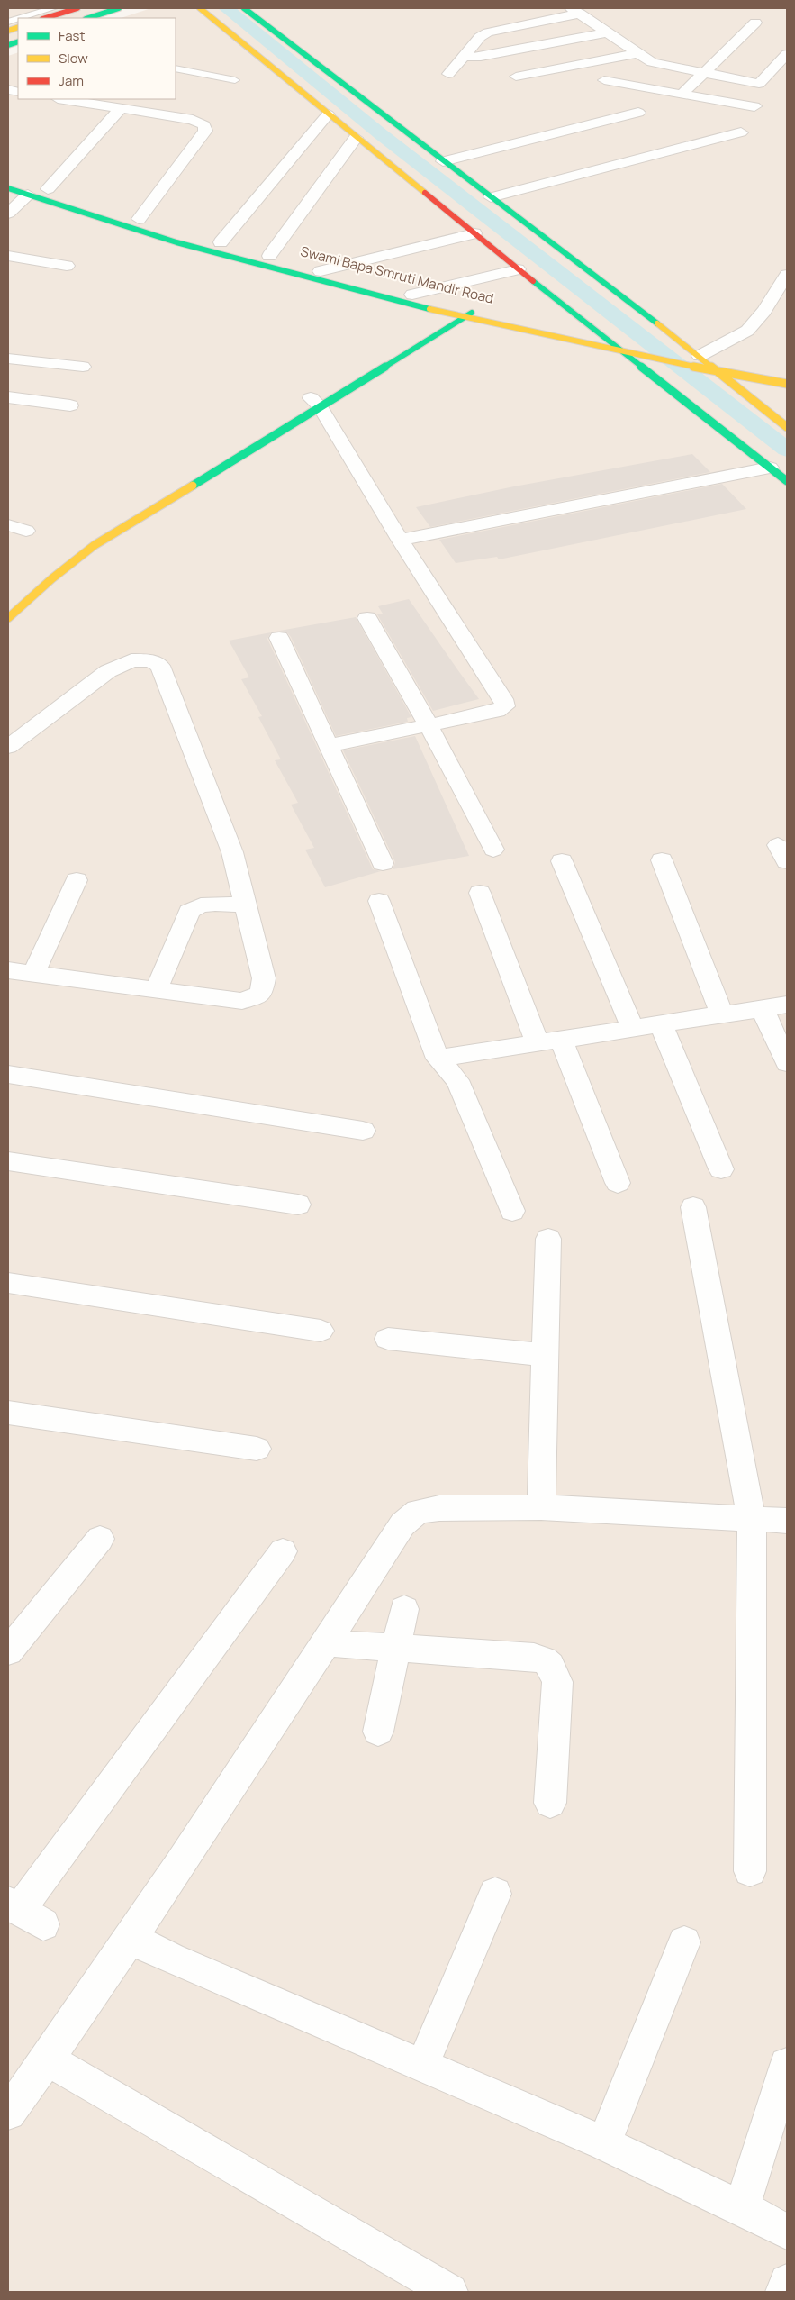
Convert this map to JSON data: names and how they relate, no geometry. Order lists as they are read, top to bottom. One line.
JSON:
{"streets":{"street":["Swami Bapa Smruti Mandir Road"]},"legend":["Fast","Slow","Jam"]}
